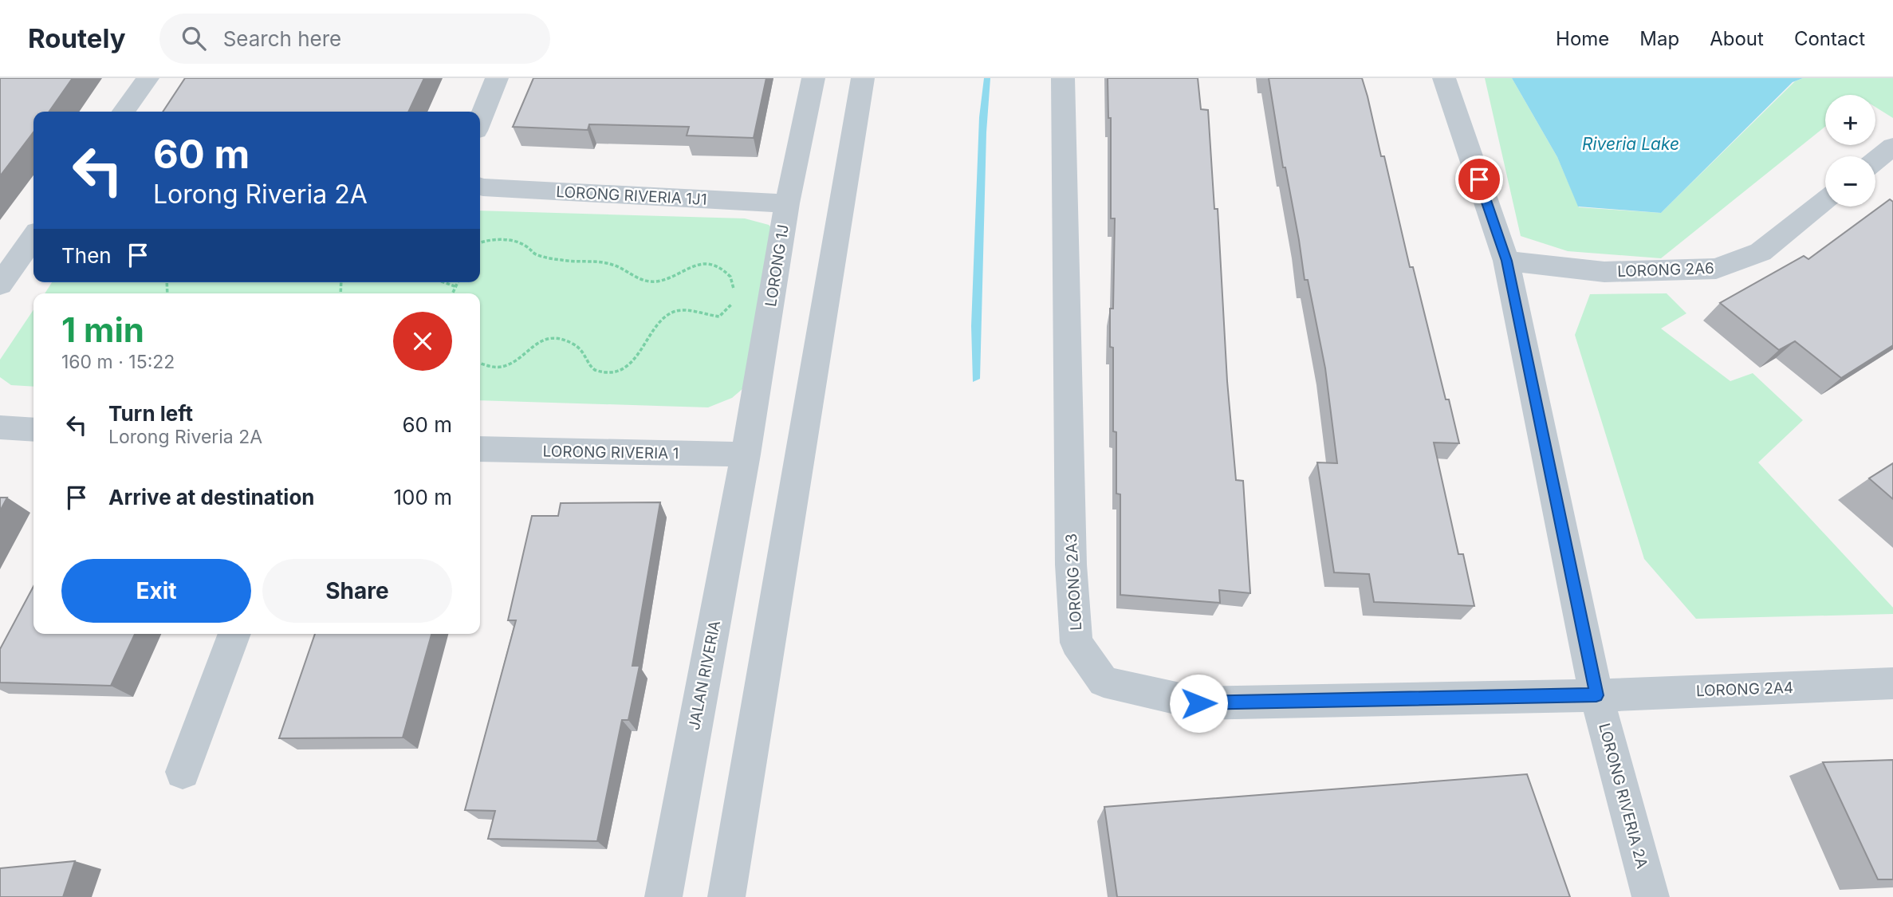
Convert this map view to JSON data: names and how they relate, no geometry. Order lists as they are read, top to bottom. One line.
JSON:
{"streets":{"street":["LORONG RIVERIA 1J1","LORONG 1J","LORONG 2A6","LORONG RIVERIA 1","LORONG 2A3","JALAN RIVERIA","LORONG 2A4","LORONG RIVERIA 2A"]},"crossings":[["LORONG RIVERIA 1J1","LORONG 1J"],["LORONG 1J","LORONG RIVERIA 1"],["LORONG 1J","JALAN RIVERIA"],["LORONG 2A6","LORONG RIVERIA 2A"],["LORONG RIVERIA 1","JALAN RIVERIA"],["LORONG 2A3","LORONG 2A4"],["LORONG 2A3","LORONG RIVERIA 2A"],["LORONG 2A4","LORONG RIVERIA 2A"]],"water":["Riveria Lake"],"page":{"header":"Routely","search":"Search here","nav":["Home","Map","About","Contact"],"map_buttons":["+","−"],"turn":["60 m","Lorong Riveria 2A"],"then":"Then","heading":["1 min","160 m · 15:22"],"list":[{"name":"Turn left","note":"Lorong Riveria 2A","value":"60 m"},{"name":"Arrive at destination","value":"100 m"}],"buttons":["Exit","Share"]}}
